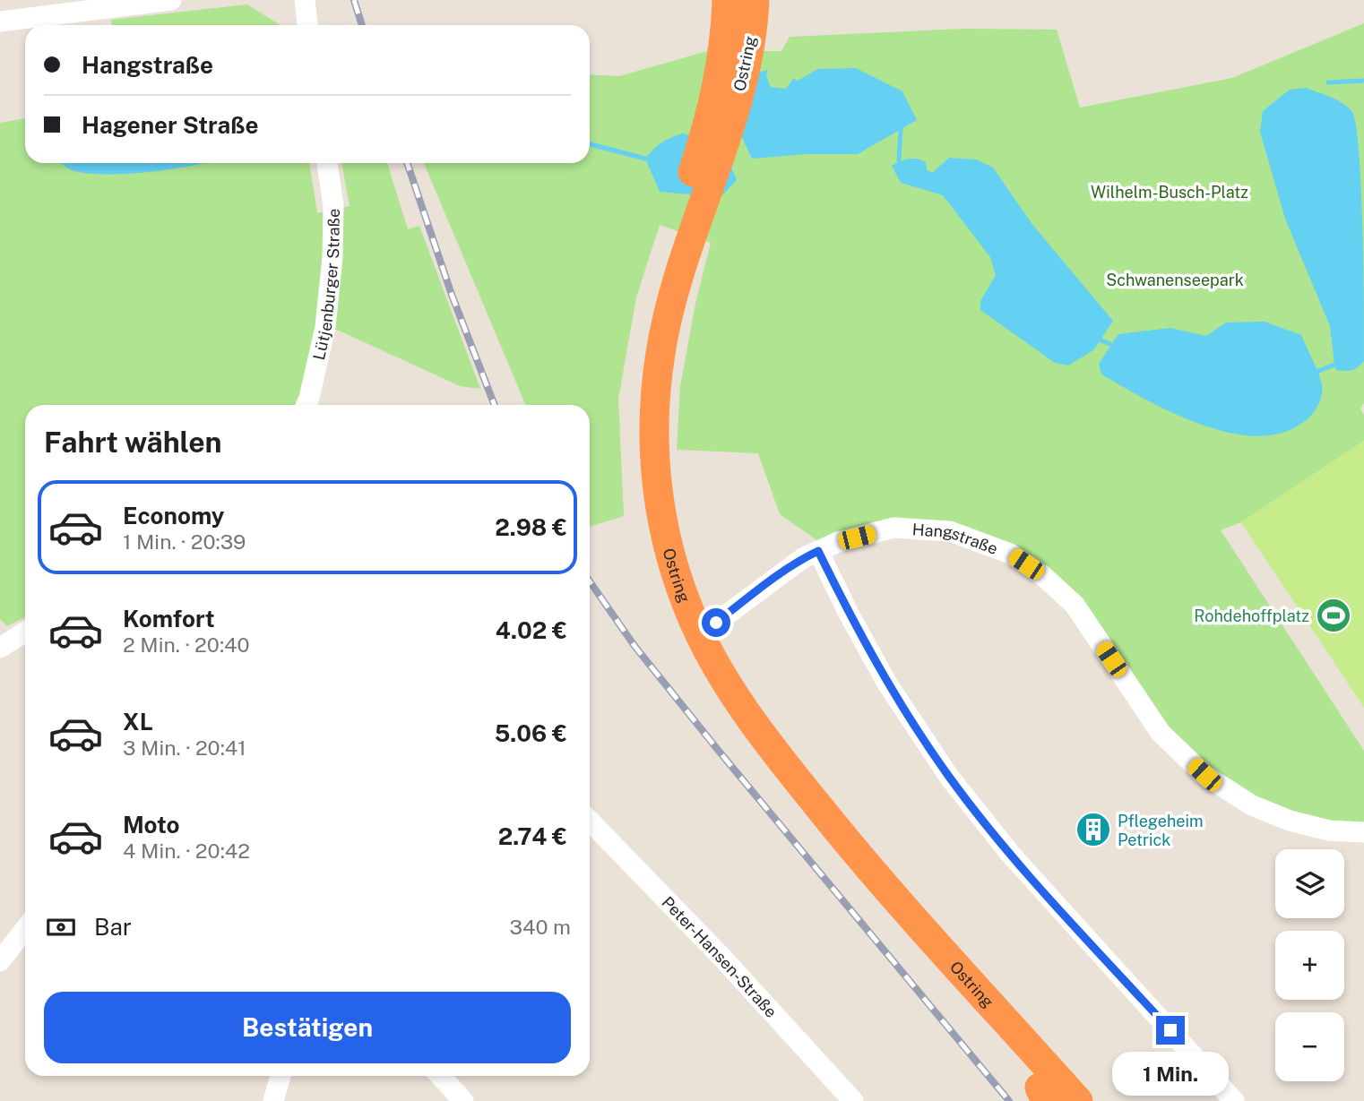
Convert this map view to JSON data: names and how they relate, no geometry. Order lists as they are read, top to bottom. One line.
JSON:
{"streets":{"highway":["Ostring"],"street":["Lütjenburger Straße","Hangstraße","Peter-Hansen-Straße"]},"parks":["Wilhelm-Busch-Platz","Schwanenseepark"],"places":{"sports":["Rohdehoffplatz"],"building":["Pflegeheim Petrick"]},"page":{"banner":["Hangstraße","Hagener Straße"],"heading":"Fahrt wählen","list":[{"name":"Economy","note":"1 Min. · 20:39","value":"2.98 €"},{"name":"Komfort","note":"2 Min. · 20:40","value":"4.02 €"},{"name":"XL","note":"3 Min. · 20:41","value":"5.06 €"},{"name":"Moto","note":"4 Min. · 20:42","value":"2.74 €"}],"map_buttons":["+","−"],"pay":["Bar","340 m"],"buttons":"Bestätigen","bubble":"1 Min."}}
